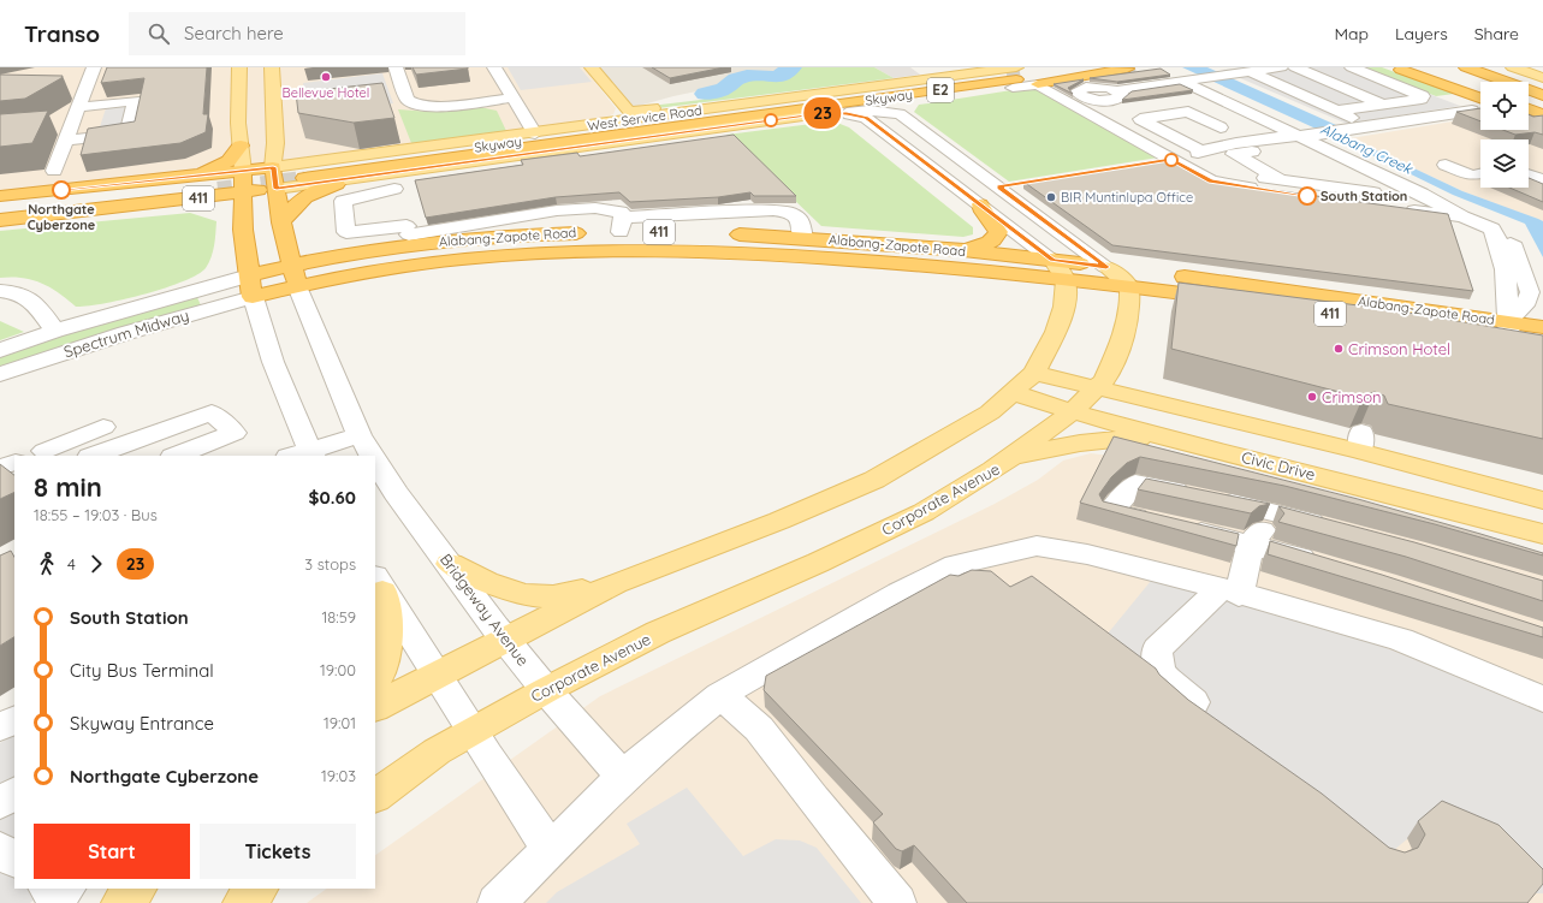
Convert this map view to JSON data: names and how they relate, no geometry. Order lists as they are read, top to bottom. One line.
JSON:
{"streets":{"highway":["E2","Skyway","411","Alabang-Zapote Road","Bridgeway Avenue"],"main road":["West Service Road","Civic Drive","Corporate Avenue"],"street":["Spectrum Midway"]},"crossings":[["E2","Skyway"],["E2","Alabang-Zapote Road"],["Skyway","West Service Road"],["West Service Road","411"],["West Service Road","Bridgeway Avenue"],["411","Bridgeway Avenue"],["Alabang-Zapote Road","Spectrum Midway"],["Alabang-Zapote Road","Corporate Avenue"],["Alabang-Zapote Road","Bridgeway Avenue"],["Civic Drive","Corporate Avenue"],["Corporate Avenue","Bridgeway Avenue"]],"water":["Alabang Creek"],"places":["Bellevue Hotel","Northgate Cyberzone","South Station","BIR Muntinlupa Office","Crimson Hotel","Crimson"],"lines":["bus line 23"],"page":{"header":"Transo","search":"Search here","nav":["Map","Layers","Share"],"on_map":"23","heading":["8 min","18:55 – 19:03 · Bus","$0.60"],"legs":["4","23","3 stops"],"list":[{"name":"South Station","value":"18:59"},{"name":"City Bus Terminal","value":"19:00"},{"name":"Skyway Entrance","value":"19:01"},{"name":"Northgate Cyberzone","value":"19:03"}],"buttons":["Start","Tickets"]}}
